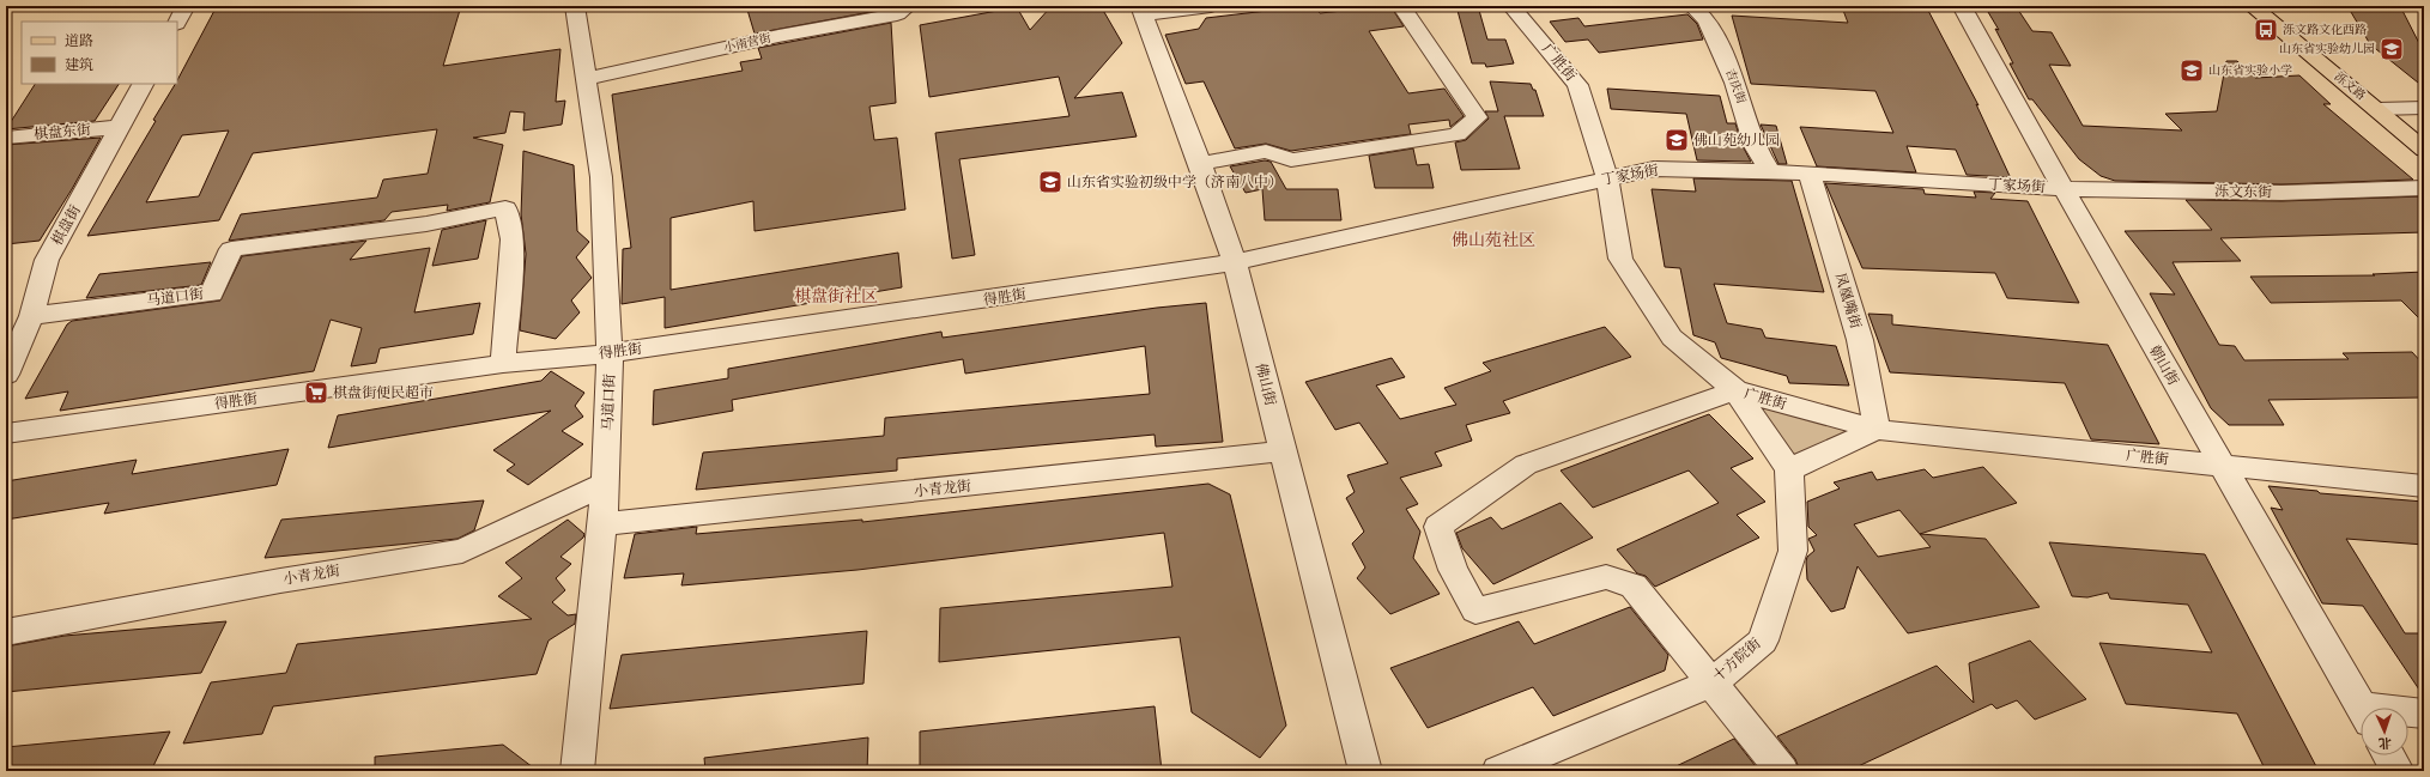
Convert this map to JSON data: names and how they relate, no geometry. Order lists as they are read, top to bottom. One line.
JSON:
{"streets":{"main road":["泺文路"],"street":["小南营街","广胜街","吉庆街","棋盘东街","丁家场街","泺文东街","棋盘街","马道口街","得胜街","凤凰嘴街","朝山街","佛山街","小青龙街","十方院街"]},"crossings":[["小南营街","马道口街"],["广胜街","丁家场街"],["广胜街","凤凰嘴街"],["广胜街","朝山街"],["吉庆街","丁家场街"],["棋盘东街","棋盘街"],["丁家场街","泺文东街"],["丁家场街","得胜街"],["丁家场街","凤凰嘴街"],["丁家场街","朝山街"],["丁家场街","佛山街"],["泺文东街","朝山街"],["棋盘街","马道口街"],["马道口街","得胜街"],["马道口街","小青龙街"],["得胜街","佛山街"],["佛山街","小青龙街"]],"districts":["佛山苑社区","棋盘街社区"],"places":{"bus stop":["泺文路文化西路"],"school or university":["山东省实验幼儿园","山东省实验小学","佛山苑幼儿园","山东省实验初级中学（济南八中）"],"supermarket":["棋盘街便民超市"]},"legend":["道路","建筑"],"north":"bottom"}
